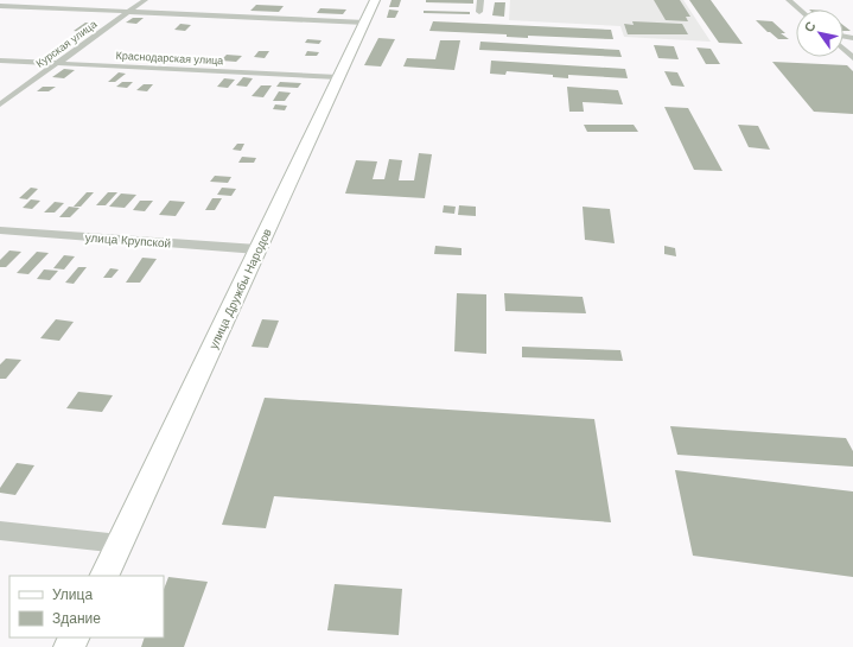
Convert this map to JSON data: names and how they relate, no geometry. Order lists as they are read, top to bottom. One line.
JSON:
{"streets":{"street":["Курская улица","Краснодарская улица","улица Крупской","улица Дружбы Народов"]},"crossings":[["Курская улица","Краснодарская улица"],["Краснодарская улица","улица Дружбы Народов"],["улица Крупской","улица Дружбы Народов"]],"legend":["Улица","Здание"],"north":"top left"}
